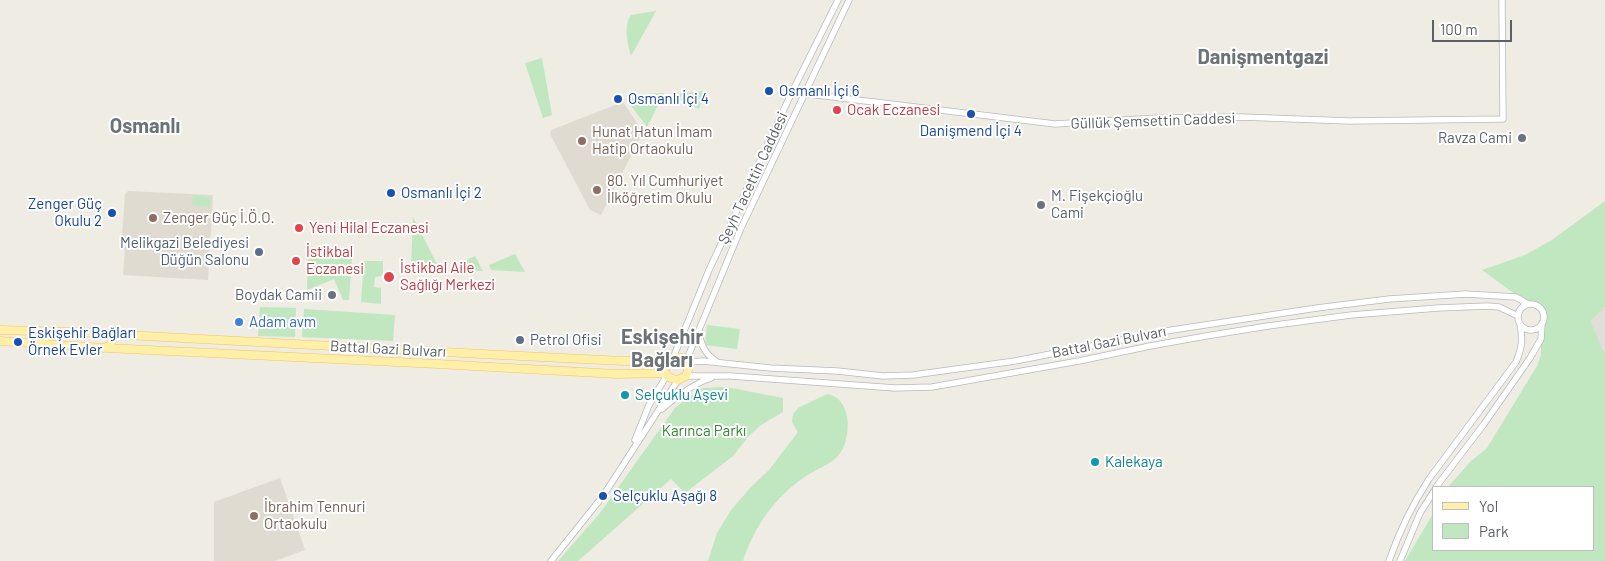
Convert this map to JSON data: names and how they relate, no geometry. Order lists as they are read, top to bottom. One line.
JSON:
{"streets":{"main road":["Battal Gazi Bulvarı"],"street":["Güllük Şemsettin Caddesi","Şeyh Tacettin Caddesi"]},"crossings":[["Güllük Şemsettin Caddesi","Şeyh Tacettin Caddesi"],["Şeyh Tacettin Caddesi","Battal Gazi Bulvarı"]],"districts":["Danişmentgazi","Osmanlı","Eskişehir Bağları"],"parks":["Karınca Parkı"],"places":["Osmanlı İçi 6","Osmanlı İçi 4","Ocak Eczanesi","Danişmend İçi 4","Ravza Cami","Hunat Hatun İmam Hatip Ortaokulu","80. Yıl Cumhuriyet İlköğretim Okulu","Osmanlı İçi 2","M. Fişekçioğlu Cami","Zenger Güç Okulu 2","Zenger Güç İ.Ö.O.","Yeni Hilal Eczanesi","Melikgazi Belediyesi Düğün Salonu","İstikbal Eczanesi","İstikbal Aile Sağlığı Merkezi","Boydak Camii","Adam avm","Petrol Ofisi","Eskişehir Bağları Örnek Evler","Selçuklu Aşevi","Kalekaya","Selçuklu Aşağı 8","İbrahim Tennuri Ortaokulu"],"legend":["Yol","Park"],"scale_bar":"100 m"}
